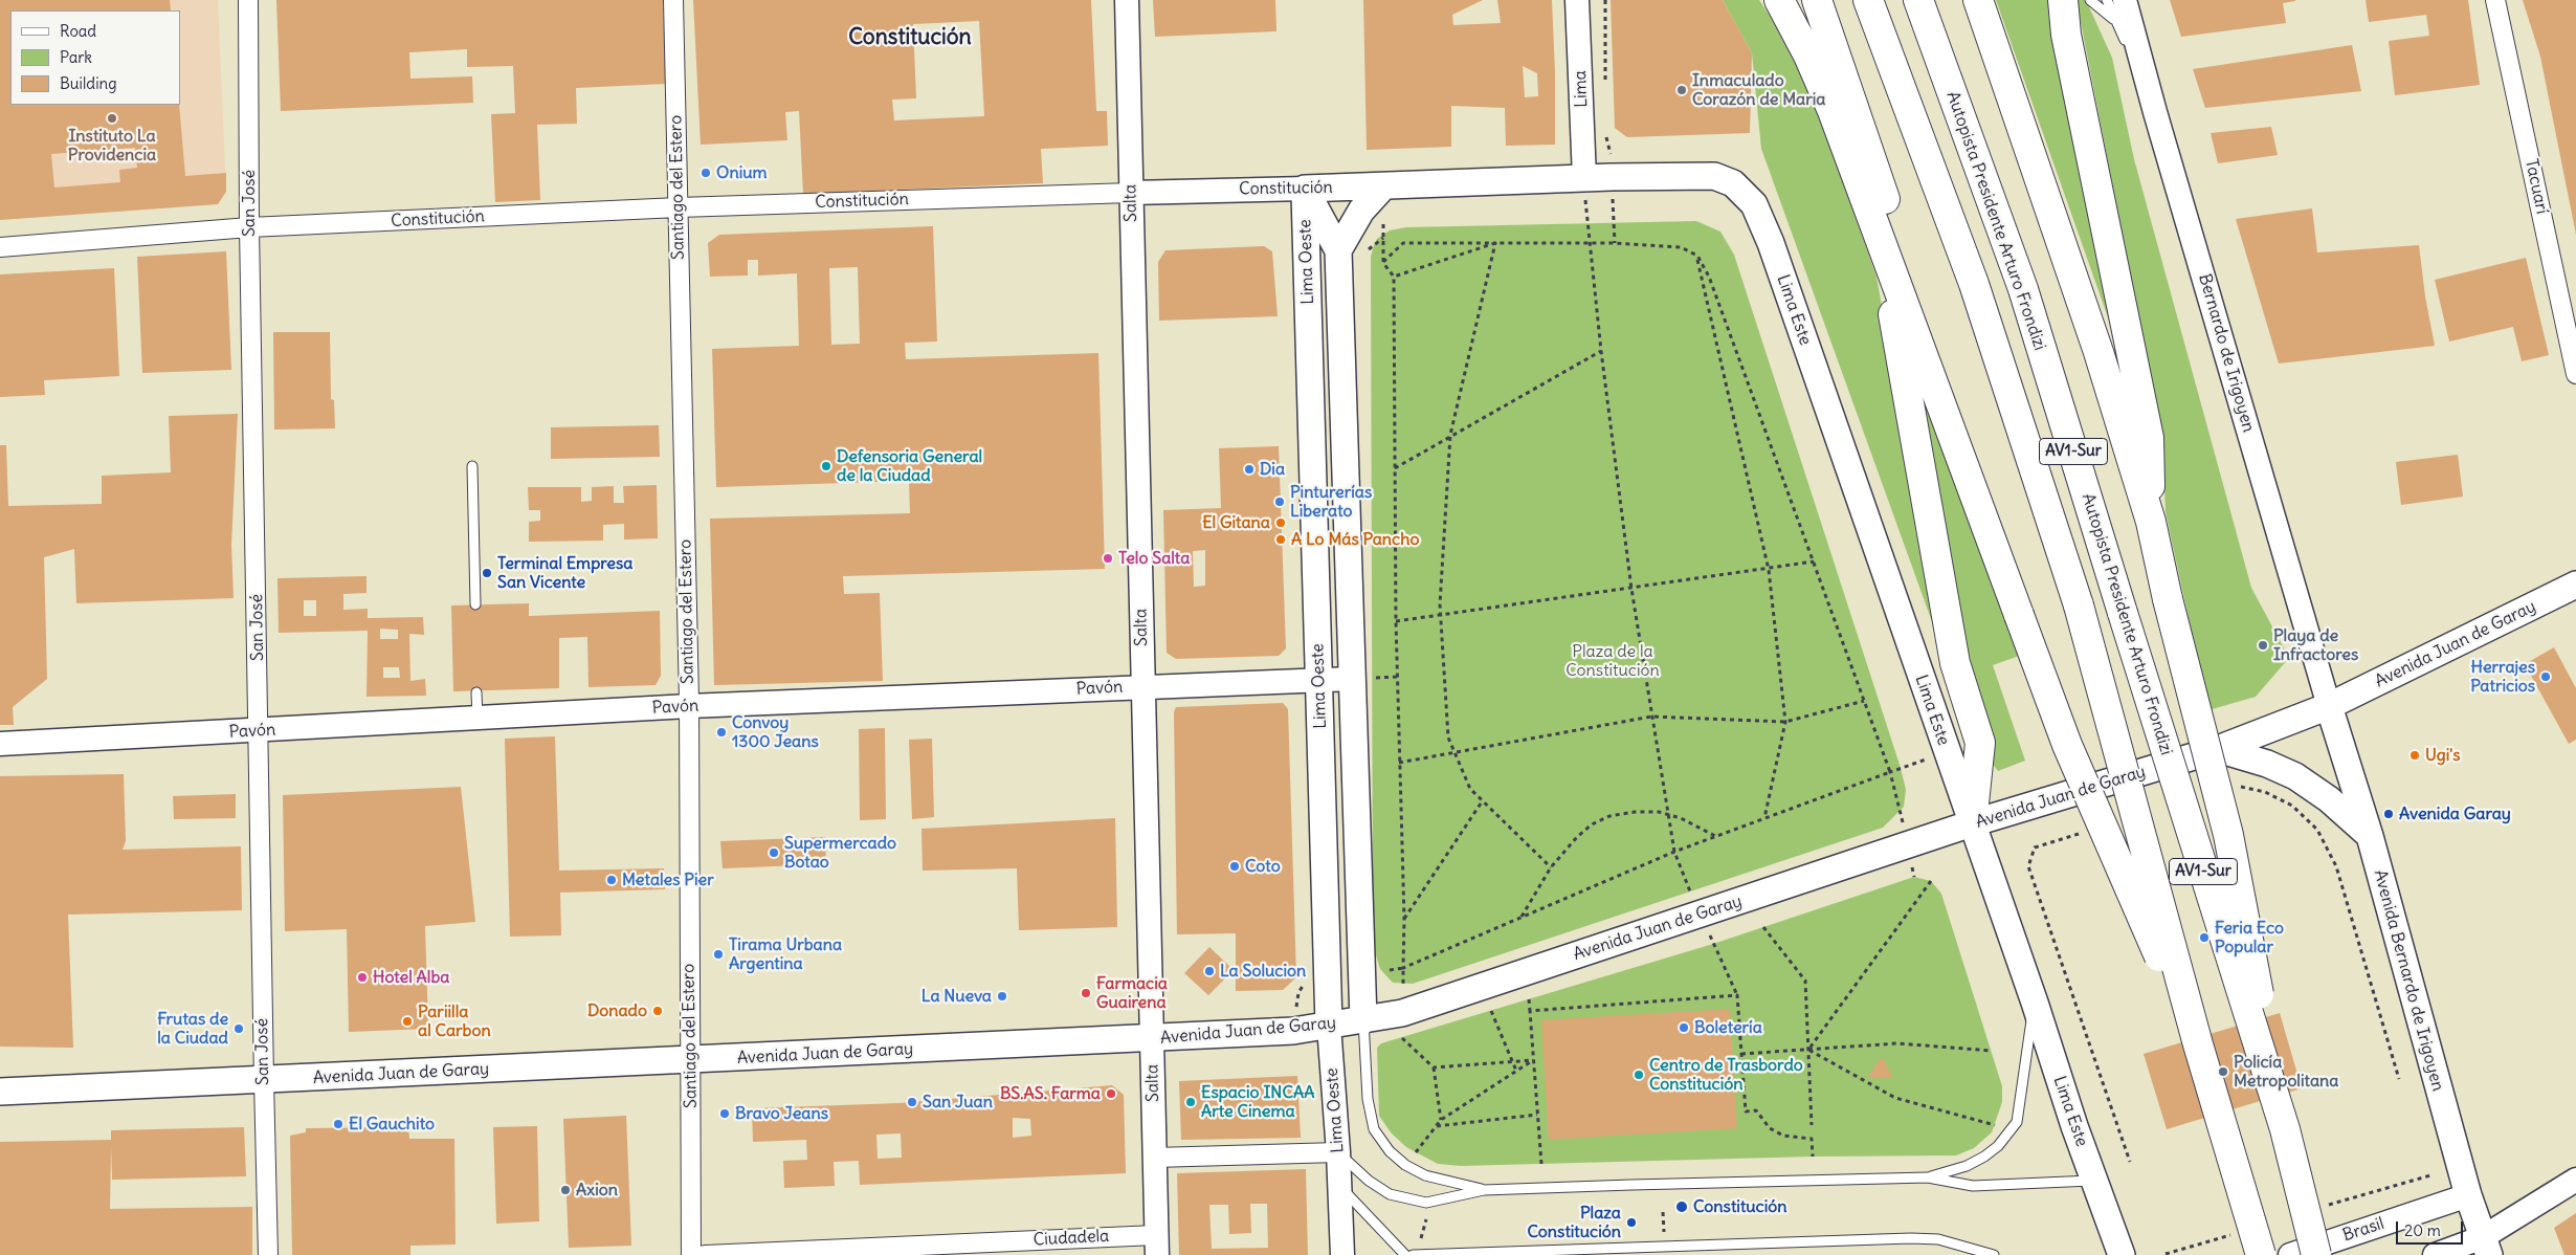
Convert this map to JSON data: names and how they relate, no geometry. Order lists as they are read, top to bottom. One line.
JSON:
{"streets":{"highway":["Autopista Presidente Arturo Frondizi","AV1-Sur"],"main road":["Constitución","Lima Oeste","Lima Este","Avenida Juan de Garay","Avenida Bernardo de Irigoyen"],"street":["Lima","Tacuarí","Santiago del Estero","San José","Salta","Bernardo de Irigoyen","Pavón","Brasil","Ciudadela"]},"crossings":[["Lima","Constitución"],["Santiago del Estero","Constitución"],["Santiago del Estero","Avenida Juan de Garay"],["Santiago del Estero","Pavón"],["Constitución","San José"],["Constitución","Salta"],["Constitución","Lima Oeste"],["Constitución","Lima Este"],["San José","Avenida Juan de Garay"],["San José","Pavón"],["Salta","Avenida Juan de Garay"],["Salta","Pavón"],["Salta","Ciudadela"],["Lima Oeste","Avenida Juan de Garay"],["Lima Oeste","Pavón"],["Lima Este","Avenida Juan de Garay"],["Bernardo de Irigoyen","Avenida Juan de Garay"],["Bernardo de Irigoyen","Avenida Bernardo de Irigoyen"],["Avenida Juan de Garay","Avenida Bernardo de Irigoyen"],["Avenida Bernardo de Irigoyen","Brasil"]],"districts":["Constitución"],"parks":["Plaza de la Constitución"],"places":["Inmaculado Corazón de Maria","Instituto La Providencia","Onium","Defensoria General de la Ciudad","Dia","Pinturerías Liberato","El Gitana","A Lo Más Pancho","Telo Salta","Terminal Empresa San Vicente","Playa de Infractores","Herrajes Patricios","Convoy 1300 Jeans","Ugi's","Avenida Garay","Supermercado Botao","Coto","Metales Pier","Feria Eco Popular","Tirama Urbana Argentina","La Solucion","Hotel Alba","Farmacia Guairena","La Nueva","Donado","Pariilla al Carbon","Boletería","Frutas de la Ciudad","Policía Metropolitana","Centro de Trasbordo Constitución","BS.AS. Farma","San Juan","Espacio INCAA Arte Cinema","Bravo Jeans","El Gauchito","Axion","Constitución","Plaza Constitución"],"legend":["Road","Park","Building"],"scale_bar":"20 m"}
